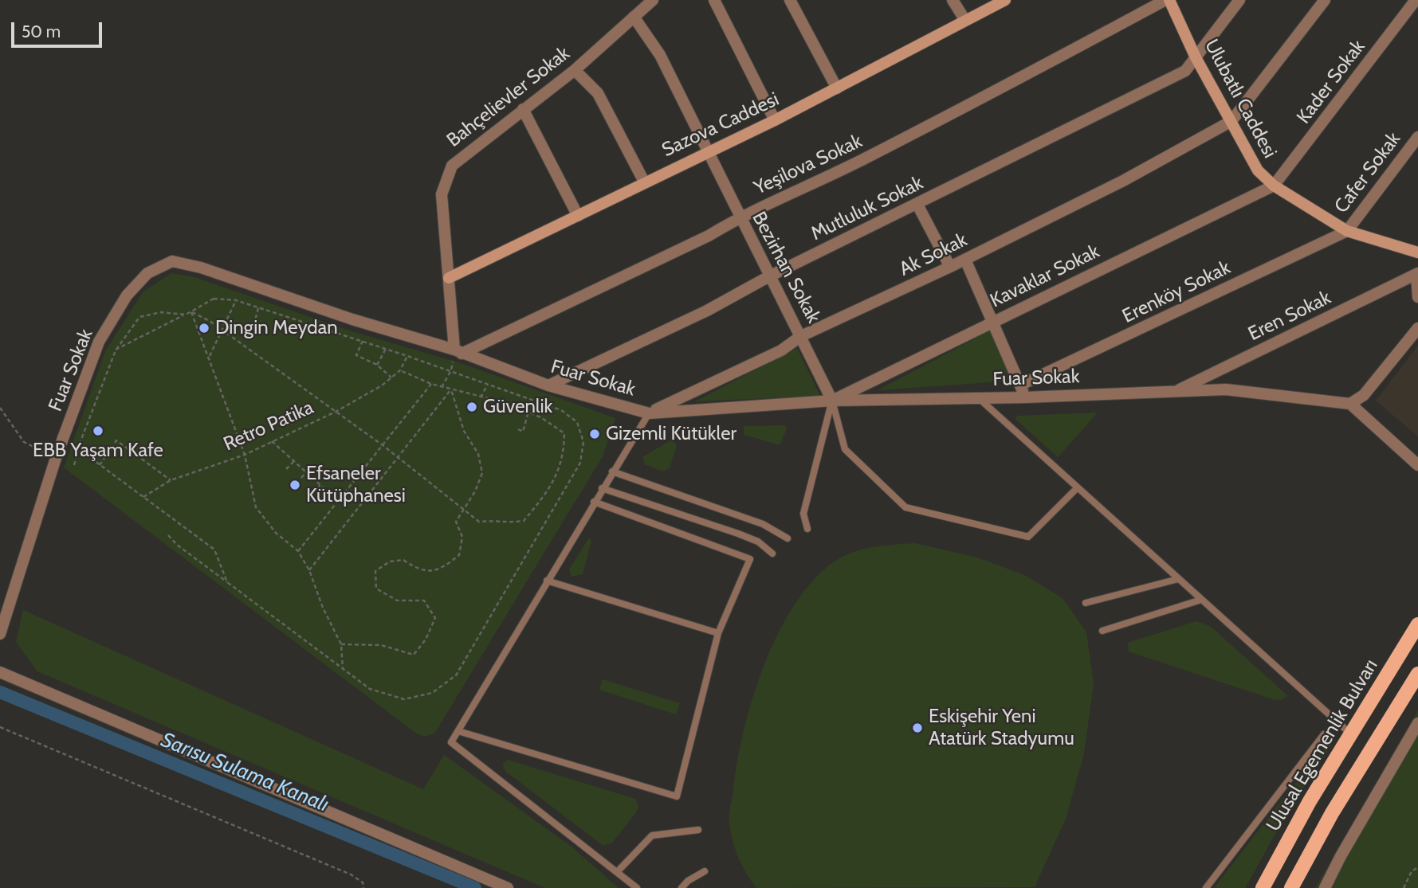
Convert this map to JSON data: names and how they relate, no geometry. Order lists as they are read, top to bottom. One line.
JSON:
{"streets":{"main road":["Ulusal Egemenlik Bulvarı"],"street":["Kader Sokak","Bahçelievler Sokak","Ulubatlı Caddesi","Sazova Caddesi","Yeşilova Sokak","Cafer Sokak","Mutluluk Sokak","Ak Sokak","Bezirhan Sokak","Kavaklar Sokak","Erenköy Sokak","Eren Sokak","Fuar Sokak"],"path":["Retro Patika"]},"crossings":[["Kader Sokak","Ulubatlı Caddesi"],["Kader Sokak","Kavaklar Sokak"],["Bahçelievler Sokak","Sazova Caddesi"],["Bahçelievler Sokak","Yeşilova Sokak"],["Bahçelievler Sokak","Bezirhan Sokak"],["Bahçelievler Sokak","Fuar Sokak"],["Ulubatlı Caddesi","Yeşilova Sokak"],["Ulubatlı Caddesi","Cafer Sokak"],["Ulubatlı Caddesi","Mutluluk Sokak"],["Ulubatlı Caddesi","Ak Sokak"],["Ulubatlı Caddesi","Kavaklar Sokak"],["Ulubatlı Caddesi","Erenköy Sokak"],["Sazova Caddesi","Bezirhan Sokak"],["Yeşilova Sokak","Bezirhan Sokak"],["Yeşilova Sokak","Fuar Sokak"],["Cafer Sokak","Erenköy Sokak"],["Mutluluk Sokak","Bezirhan Sokak"],["Mutluluk Sokak","Fuar Sokak"],["Ak Sokak","Bezirhan Sokak"],["Ak Sokak","Fuar Sokak"],["Bezirhan Sokak","Kavaklar Sokak"],["Bezirhan Sokak","Fuar Sokak"],["Kavaklar Sokak","Fuar Sokak"],["Eren Sokak","Fuar Sokak"]],"water":["Sarısu Sulama Kanalı"],"places":["Dingin Meydan","Güvenlik","EBB Yaşam Kafe","Gizemli Kütükler","Efsaneler Kütüphanesi","Eskişehir Yeni Atatürk Stadyumu"],"scale_bar":"50 m"}
